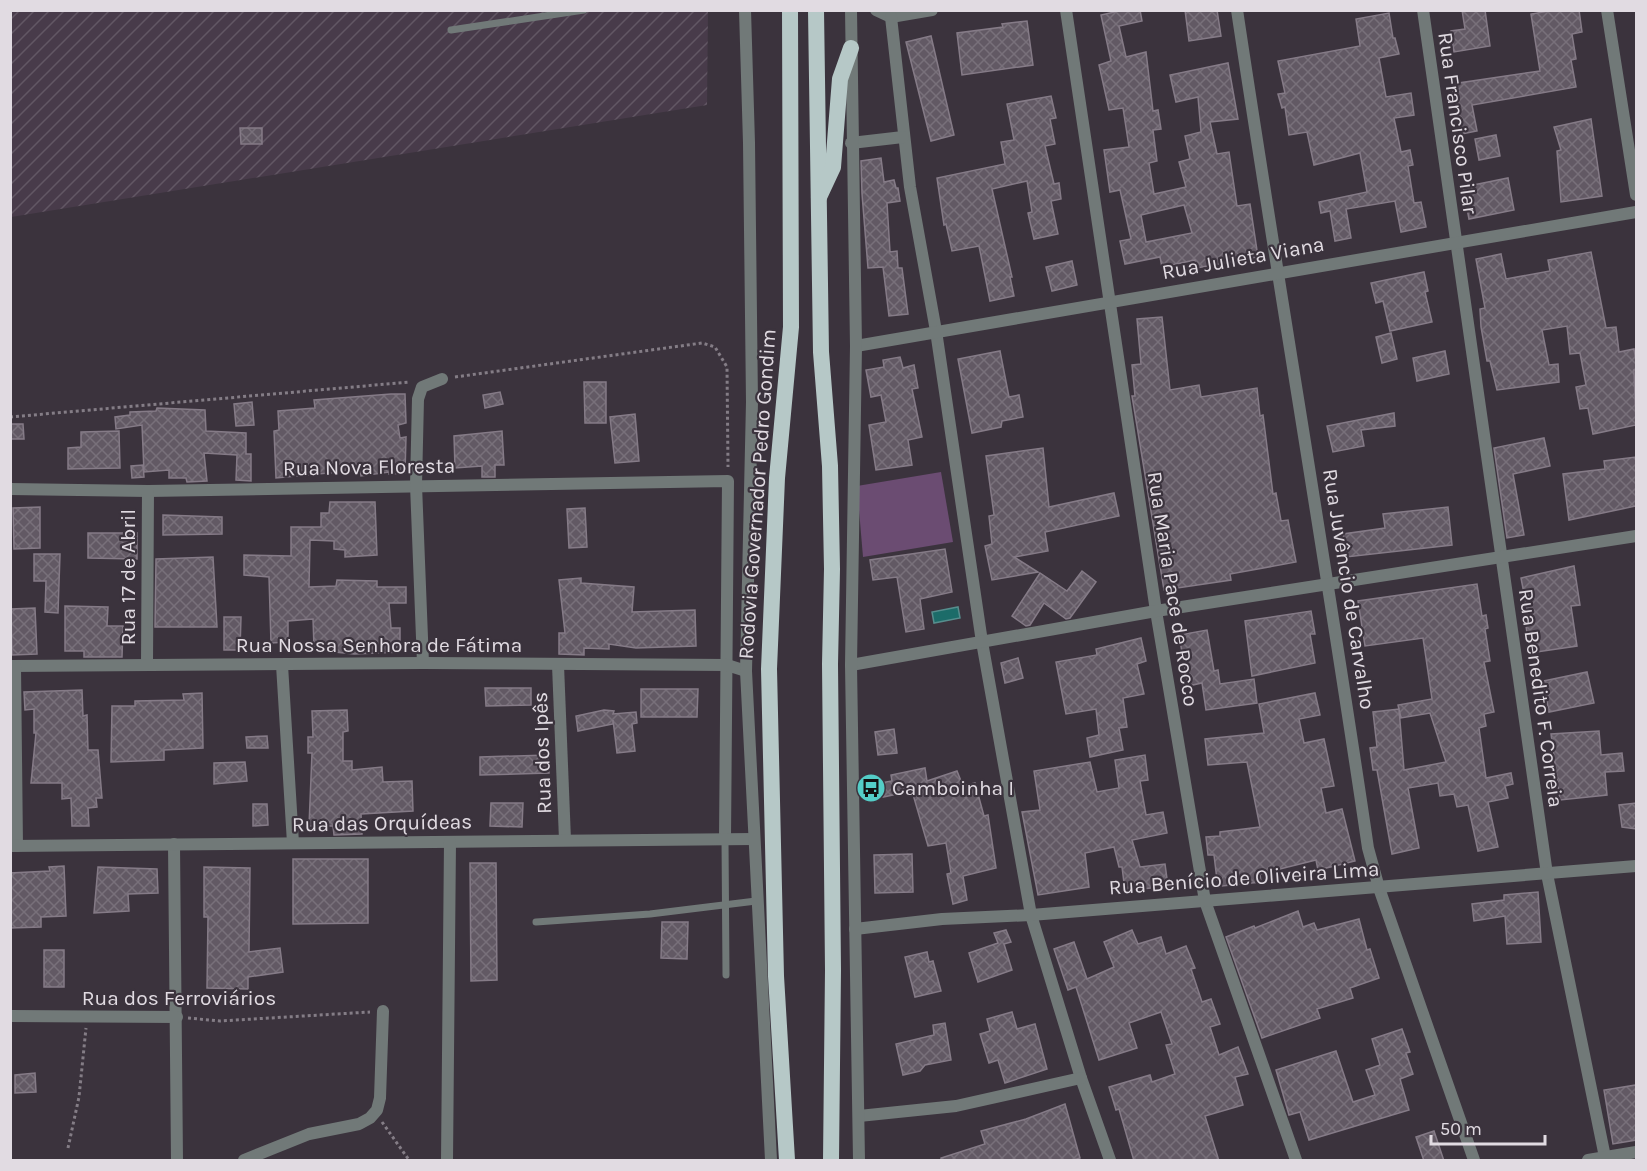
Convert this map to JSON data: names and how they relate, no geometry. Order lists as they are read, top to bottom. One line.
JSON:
{"streets":{"highway":["Rodovia Governador Pedro Gondim"],"street":["Rua Francisco Pilar","Rua Julieta Viana","Rua Nova Floresta","Rua 17 de Abril","Rua Maria Pace de Rocco","Rua Juvêncio de Carvalho","Rua Nossa Senhora de Fátima","Rua Benedito F. Correia","Rua dos Ipês","Rua das Orquídeas","Rua Benício de Oliveira Lima","Rua dos Ferroviários"]},"crossings":[["Rua Francisco Pilar","Rua Julieta Viana"],["Rua Francisco Pilar","Rua Benedito F. Correia"],["Rua Julieta Viana","Rua Maria Pace de Rocco"],["Rua Julieta Viana","Rua Juvêncio de Carvalho"],["Rua Julieta Viana","Rua Benedito F. Correia"],["Rua Nova Floresta","Rua 17 de Abril"],["Rua 17 de Abril","Rua Nossa Senhora de Fátima"],["Rua Maria Pace de Rocco","Rua Benício de Oliveira Lima"],["Rua Juvêncio de Carvalho","Rua Benício de Oliveira Lima"],["Rua Nossa Senhora de Fátima","Rua dos Ipês"],["Rua Benedito F. Correia","Rua Benício de Oliveira Lima"],["Rua dos Ipês","Rua das Orquídeas"]],"places":{"bus stop":["Camboinha I"]},"scale_bar":"50 m"}
